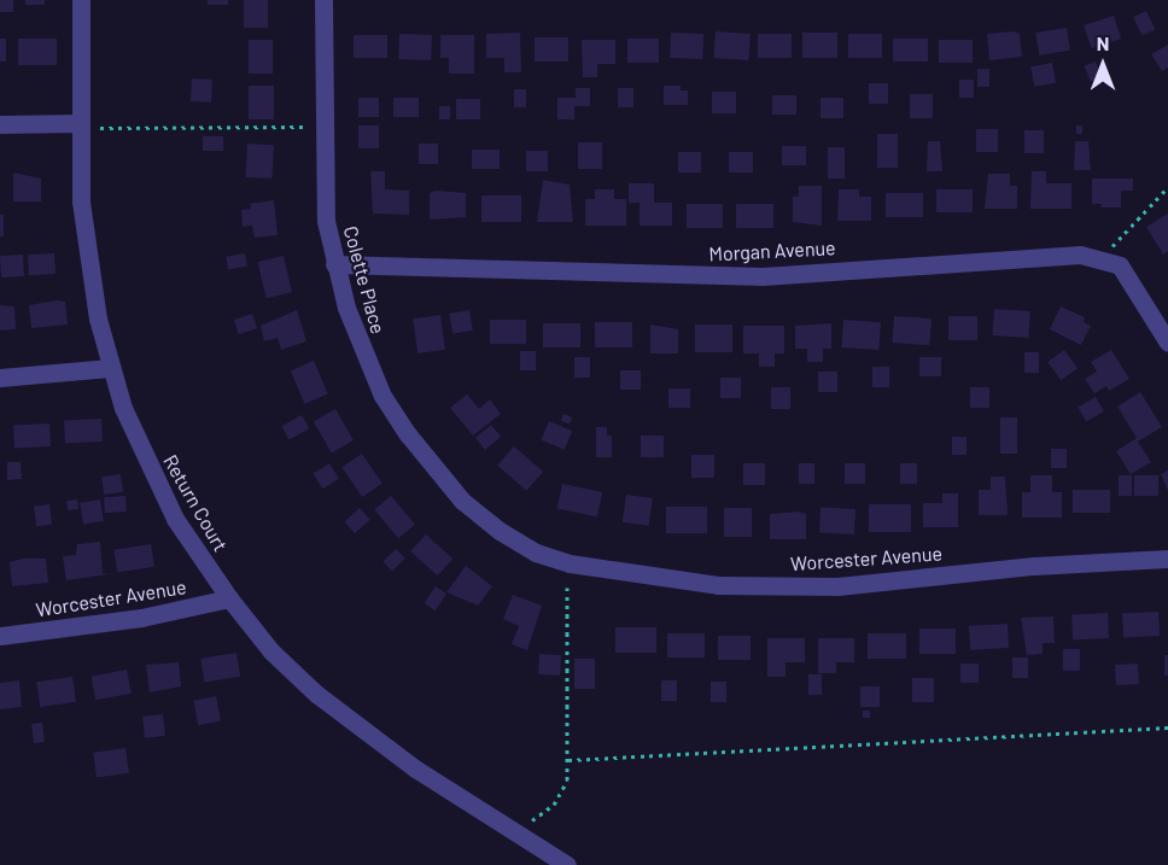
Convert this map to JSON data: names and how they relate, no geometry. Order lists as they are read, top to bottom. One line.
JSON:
{"streets":{"street":["Morgan Avenue","Colette Place","Return Court","Worcester Avenue"]},"crossings":[["Morgan Avenue","Colette Place"],["Colette Place","Worcester Avenue"],["Return Court","Worcester Avenue"]],"north":"top"}
